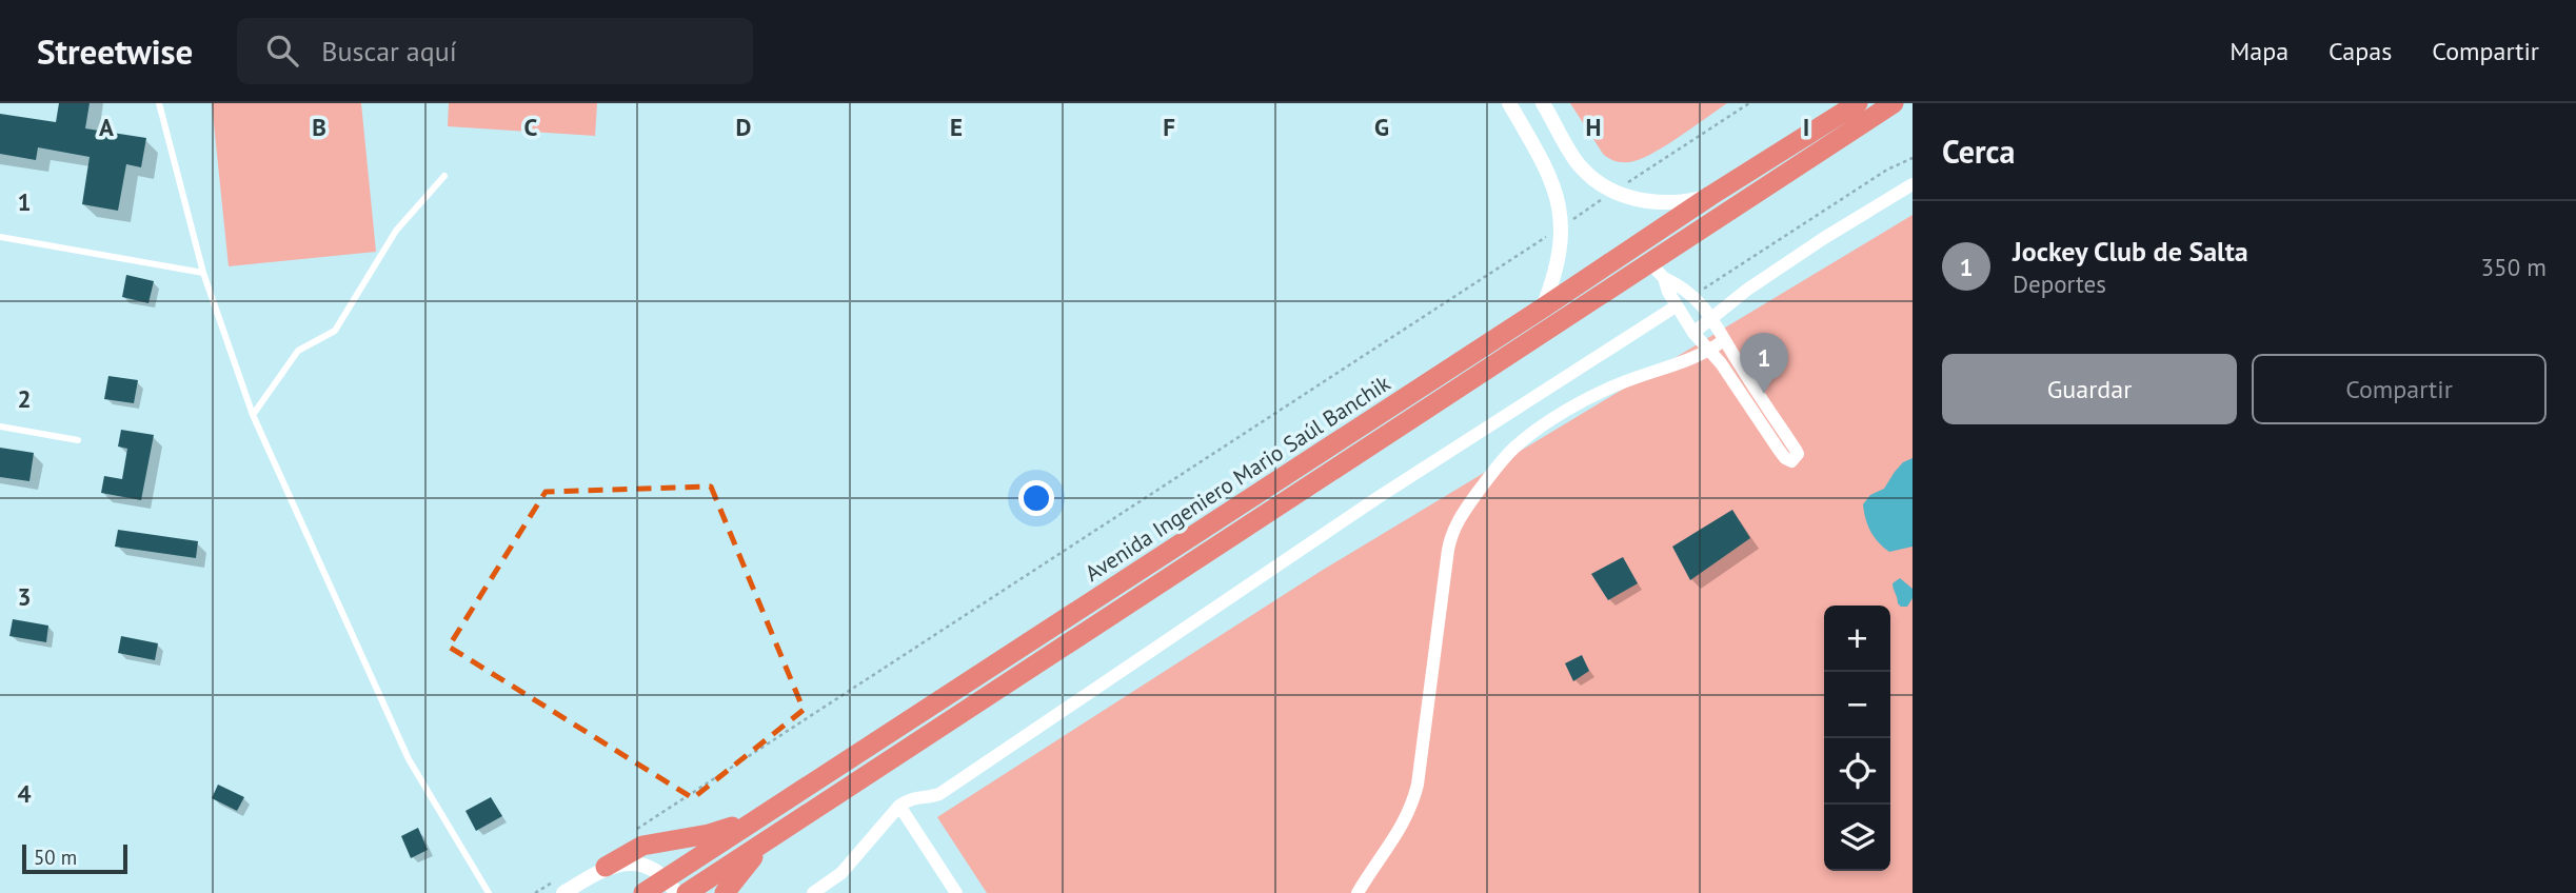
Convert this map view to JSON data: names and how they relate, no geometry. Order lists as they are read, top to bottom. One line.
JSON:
{"streets":{"highway":["Avenida Ingeniero Mario Saúl Banchik"]},"scale_bar":"50 m","page":{"header":"Streetwise","search":"Buscar aquí","nav":["Mapa","Capas","Compartir"],"heading":"Cerca","list":[{"mark":"1","name":"Jockey Club de Salta","note":"Deportes","value":"350 m"}],"buttons":["Guardar","Compartir"],"pins":"1","map_buttons":["+","−"],"scale":"50 m"},"grid":{"columns":["A","B","C","D","E","F","G","H","I"],"rows":["1","2","3","4"]}}
